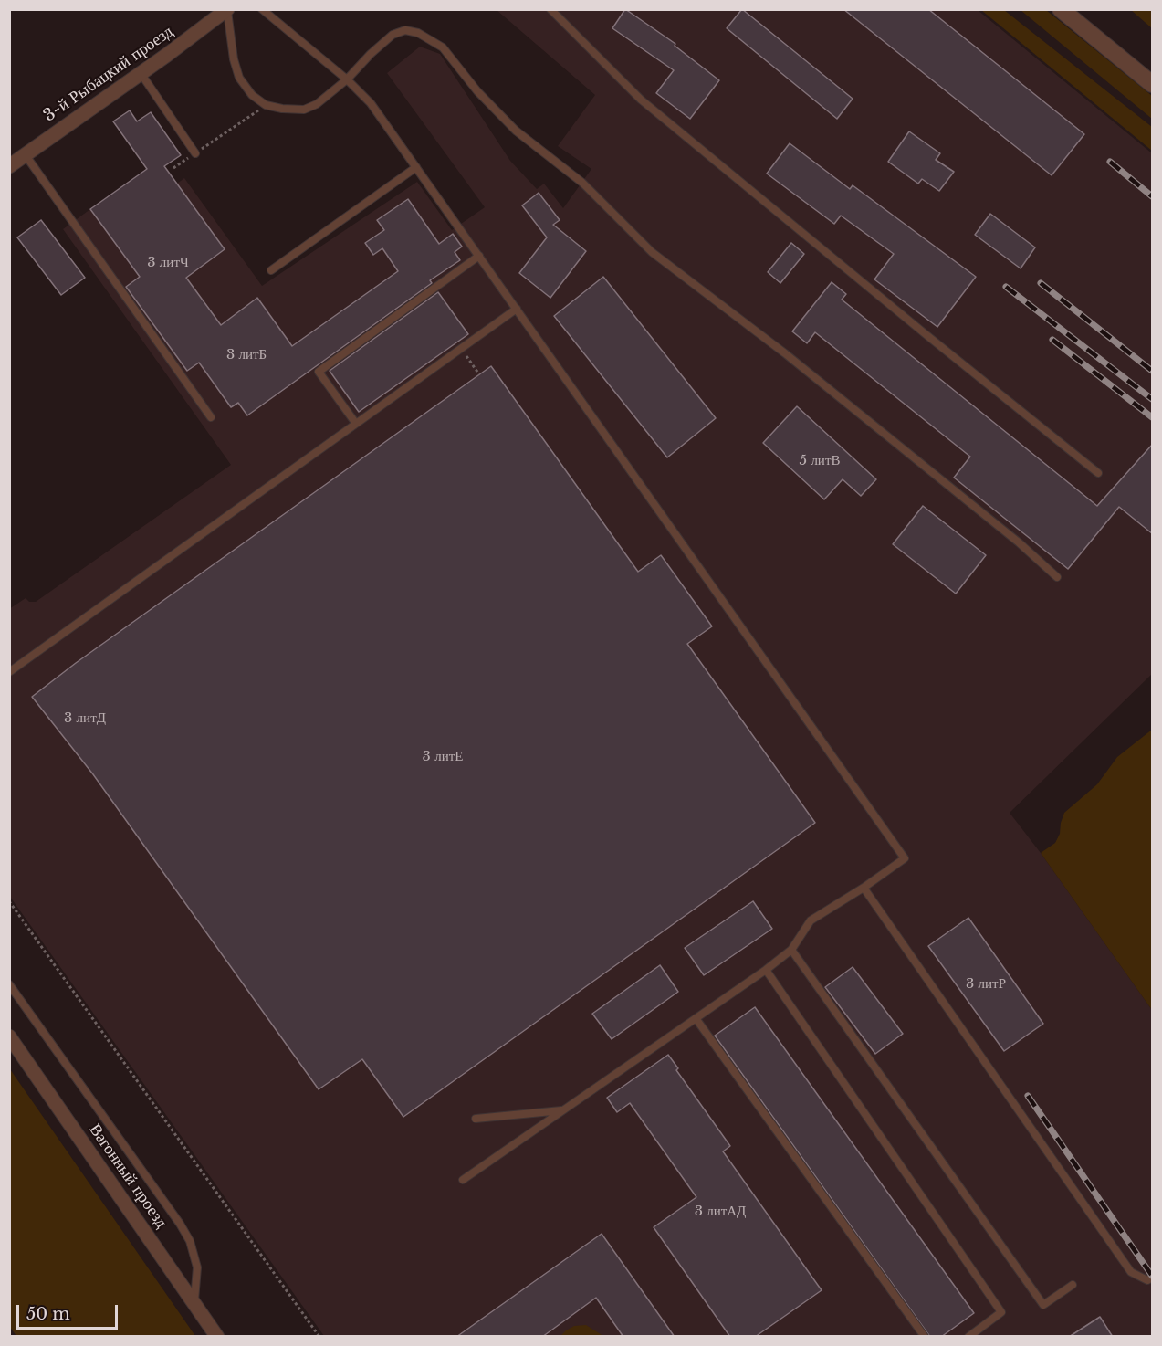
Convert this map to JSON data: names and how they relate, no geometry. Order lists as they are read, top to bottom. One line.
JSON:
{"streets":{"street":["3-й Рыбацкий проезд","Вагонный проезд"]},"house_numbers":["3 литЧ","3 литБ","5 литВ","3 литД","3 литЕ","3 литР","3 литАД"],"scale_bar":"50 m"}
